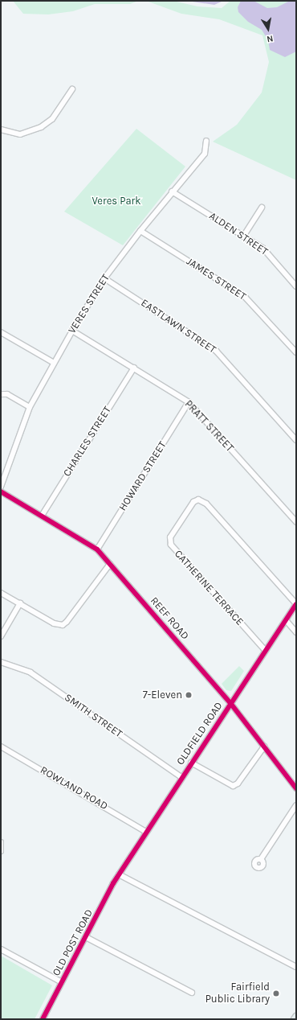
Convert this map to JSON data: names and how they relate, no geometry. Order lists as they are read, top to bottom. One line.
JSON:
{"streets":{"street":["ALDEN STREET","JAMES STREET","VERES STREET","EASTLAWN STREET","PRATT STREET","CHARLES STREET","HOWARD STREET","CATHERINE TERRACE","REEF ROAD","SMITH STREET","OLDFIELD ROAD","ROWLAND ROAD","OLD POST ROAD"]},"crossings":[["ALDEN STREET","VERES STREET"],["JAMES STREET","VERES STREET"],["VERES STREET","EASTLAWN STREET"],["VERES STREET","PRATT STREET"],["PRATT STREET","CHARLES STREET"],["PRATT STREET","HOWARD STREET"],["CHARLES STREET","REEF ROAD"],["HOWARD STREET","REEF ROAD"],["CATHERINE TERRACE","OLDFIELD ROAD"],["REEF ROAD","OLDFIELD ROAD"],["SMITH STREET","OLDFIELD ROAD"],["OLDFIELD ROAD","ROWLAND ROAD"],["OLDFIELD ROAD","OLD POST ROAD"]],"parks":["Veres Park"],"places":["7-Eleven","Fairfield Public Library"],"north":"bottom"}
